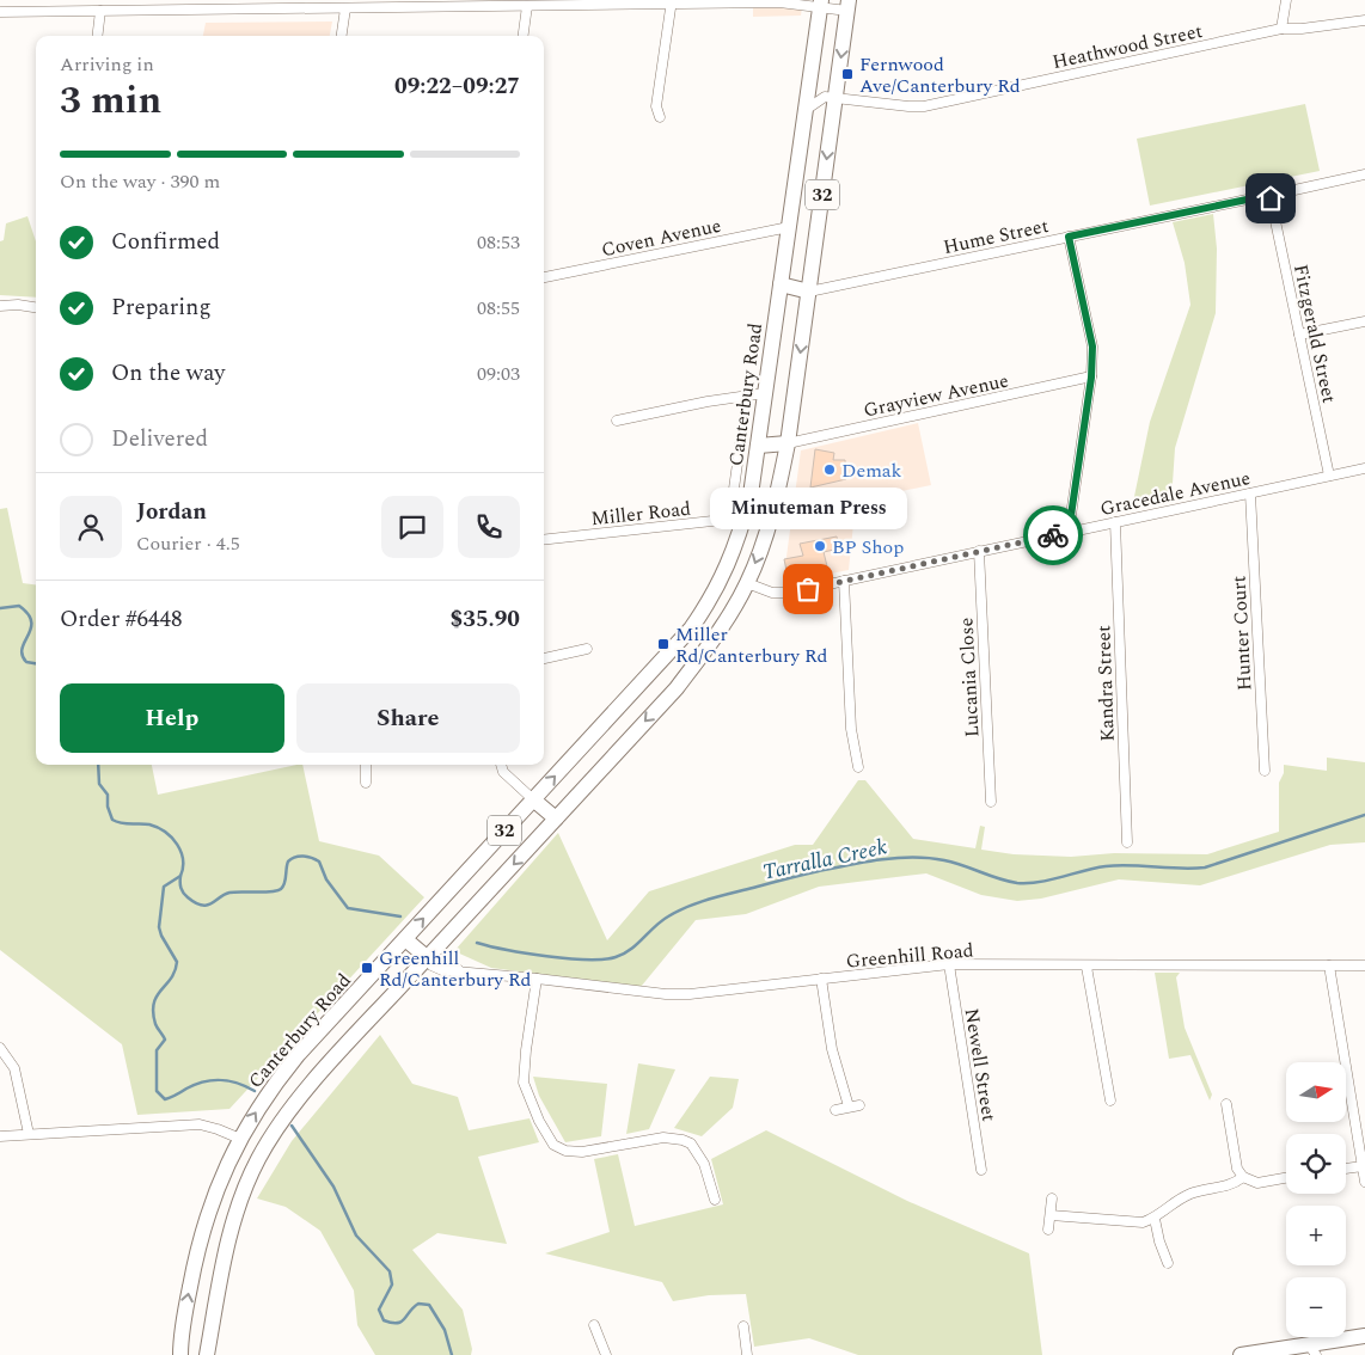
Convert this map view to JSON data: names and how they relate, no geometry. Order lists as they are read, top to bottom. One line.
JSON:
{"streets":{"main road":["32","Canterbury Road"],"street":["Heathwood Street","Hume Street","Coven Avenue","Fitzgerald Street","Grayview Avenue","Gracedale Avenue","Miller Road","Hunter Court","Lucania Close","Kandra Street","Greenhill Road","Newell Street"]},"crossings":[["Heathwood Street","32"],["32","Hume Street"],["32","Grayview Avenue"],["32","Gracedale Avenue"],["32","Greenhill Road"],["Hume Street","Fitzgerald Street"],["Coven Avenue","Canterbury Road"],["Fitzgerald Street","Gracedale Avenue"],["Canterbury Road","Miller Road"],["Gracedale Avenue","Hunter Court"],["Gracedale Avenue","Lucania Close"],["Gracedale Avenue","Kandra Street"],["Greenhill Road","Newell Street"]],"water":["Tarralla Creek"],"places":{"transit":["Fernwood Ave/Canterbury Rd","Miller Rd/Canterbury Rd","Greenhill Rd/Canterbury Rd"],"other":["Demak","BP Shop","Minuteman Press"]},"north":"right","page":{"heading":["3 min","Arriving in","09:22–09:27"],"panel":["Jordan","Courier · 4.5","Order #6448","$35.90"],"bar":"On the way · 390 m","list":[["Confirmed","08:53"],["Preparing","08:55"],["On the way","09:03"],"Delivered"],"bubble":"Minuteman Press","buttons":["Help","Share"],"map_buttons":["+","−"]}}
